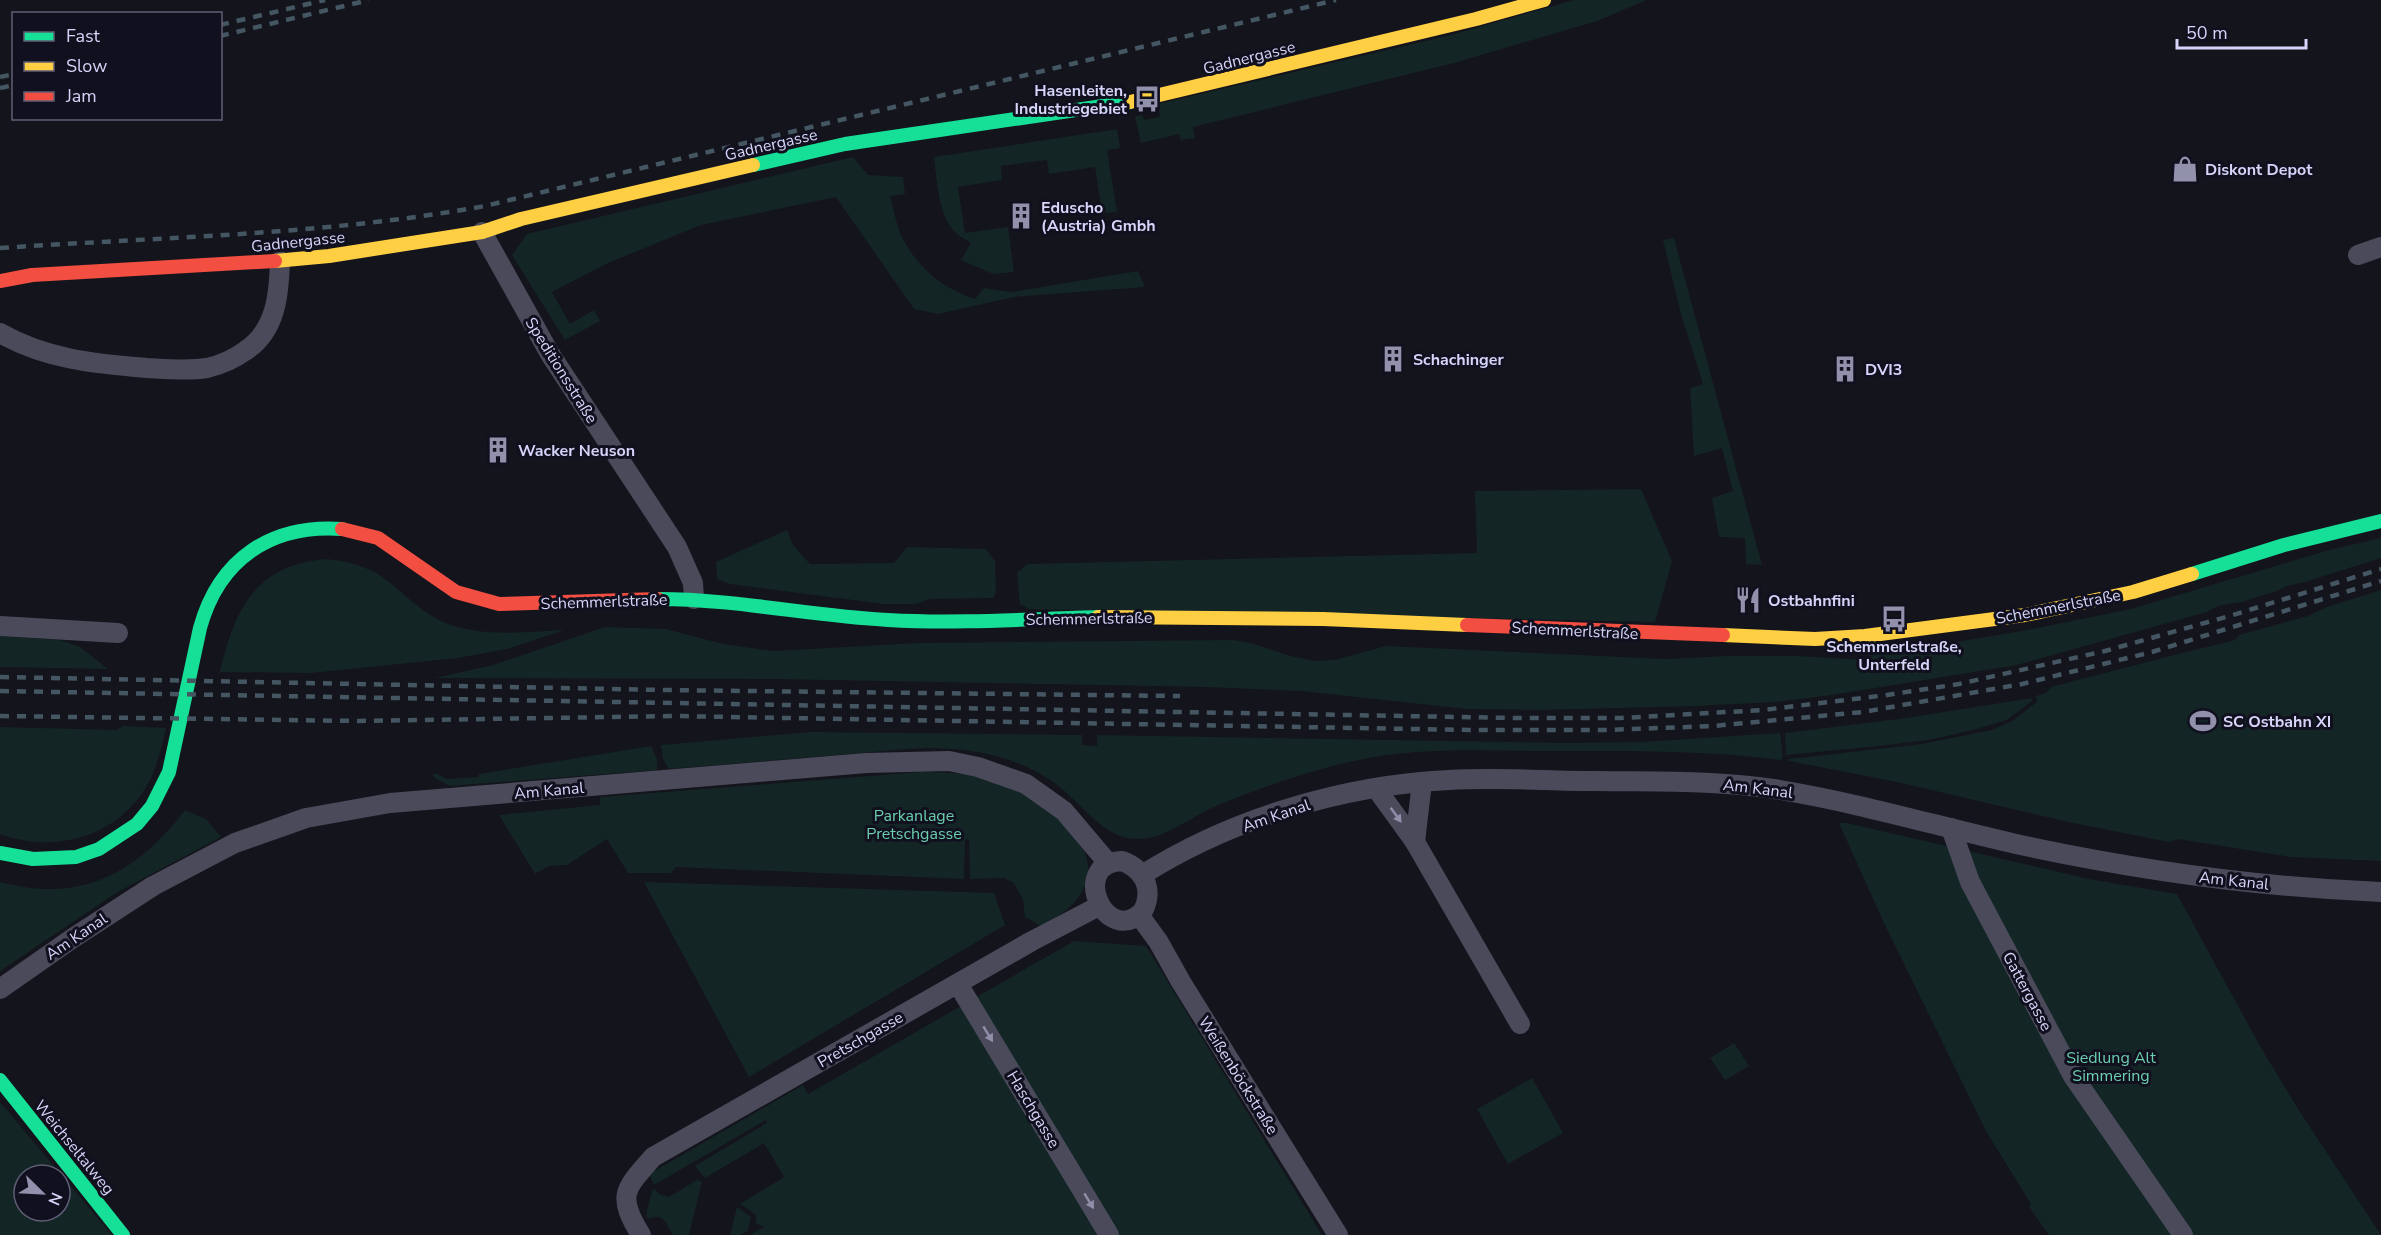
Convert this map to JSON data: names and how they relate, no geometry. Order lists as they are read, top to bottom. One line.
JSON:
{"streets":{"main road":["Gadnergasse","Schemmerlstraße","Weichseltalweg"],"street":["Speditionsstraße","Am Kanal","Gattergasse","Pretschgasse","Weißenböckstraße","Haschgasse"]},"crossings":[["Gadnergasse","Speditionsstraße"],["Speditionsstraße","Schemmerlstraße"],["Am Kanal","Gattergasse"],["Am Kanal","Pretschgasse"],["Am Kanal","Weißenböckstraße"],["Pretschgasse","Weißenböckstraße"],["Pretschgasse","Haschgasse"]],"one_way":["Haschgasse"],"parks":["Parkanlage Pretschgasse","Siedlung Alt Simmering"],"places":{"bus stop":["Hasenleiten, Industriegebiet","Schemmerlstraße, Unterfeld"],"shop":["Diskont Depot"],"building":["Eduscho (Austria) Gmbh","Schachinger","DVI3","Wacker Neuson"],"restaurant":["Ostbahnfini"],"sports":["SC Ostbahn XI"]},"legend":["Fast","Slow","Jam"],"scale_bar":"50 m","north":"bottom right"}
